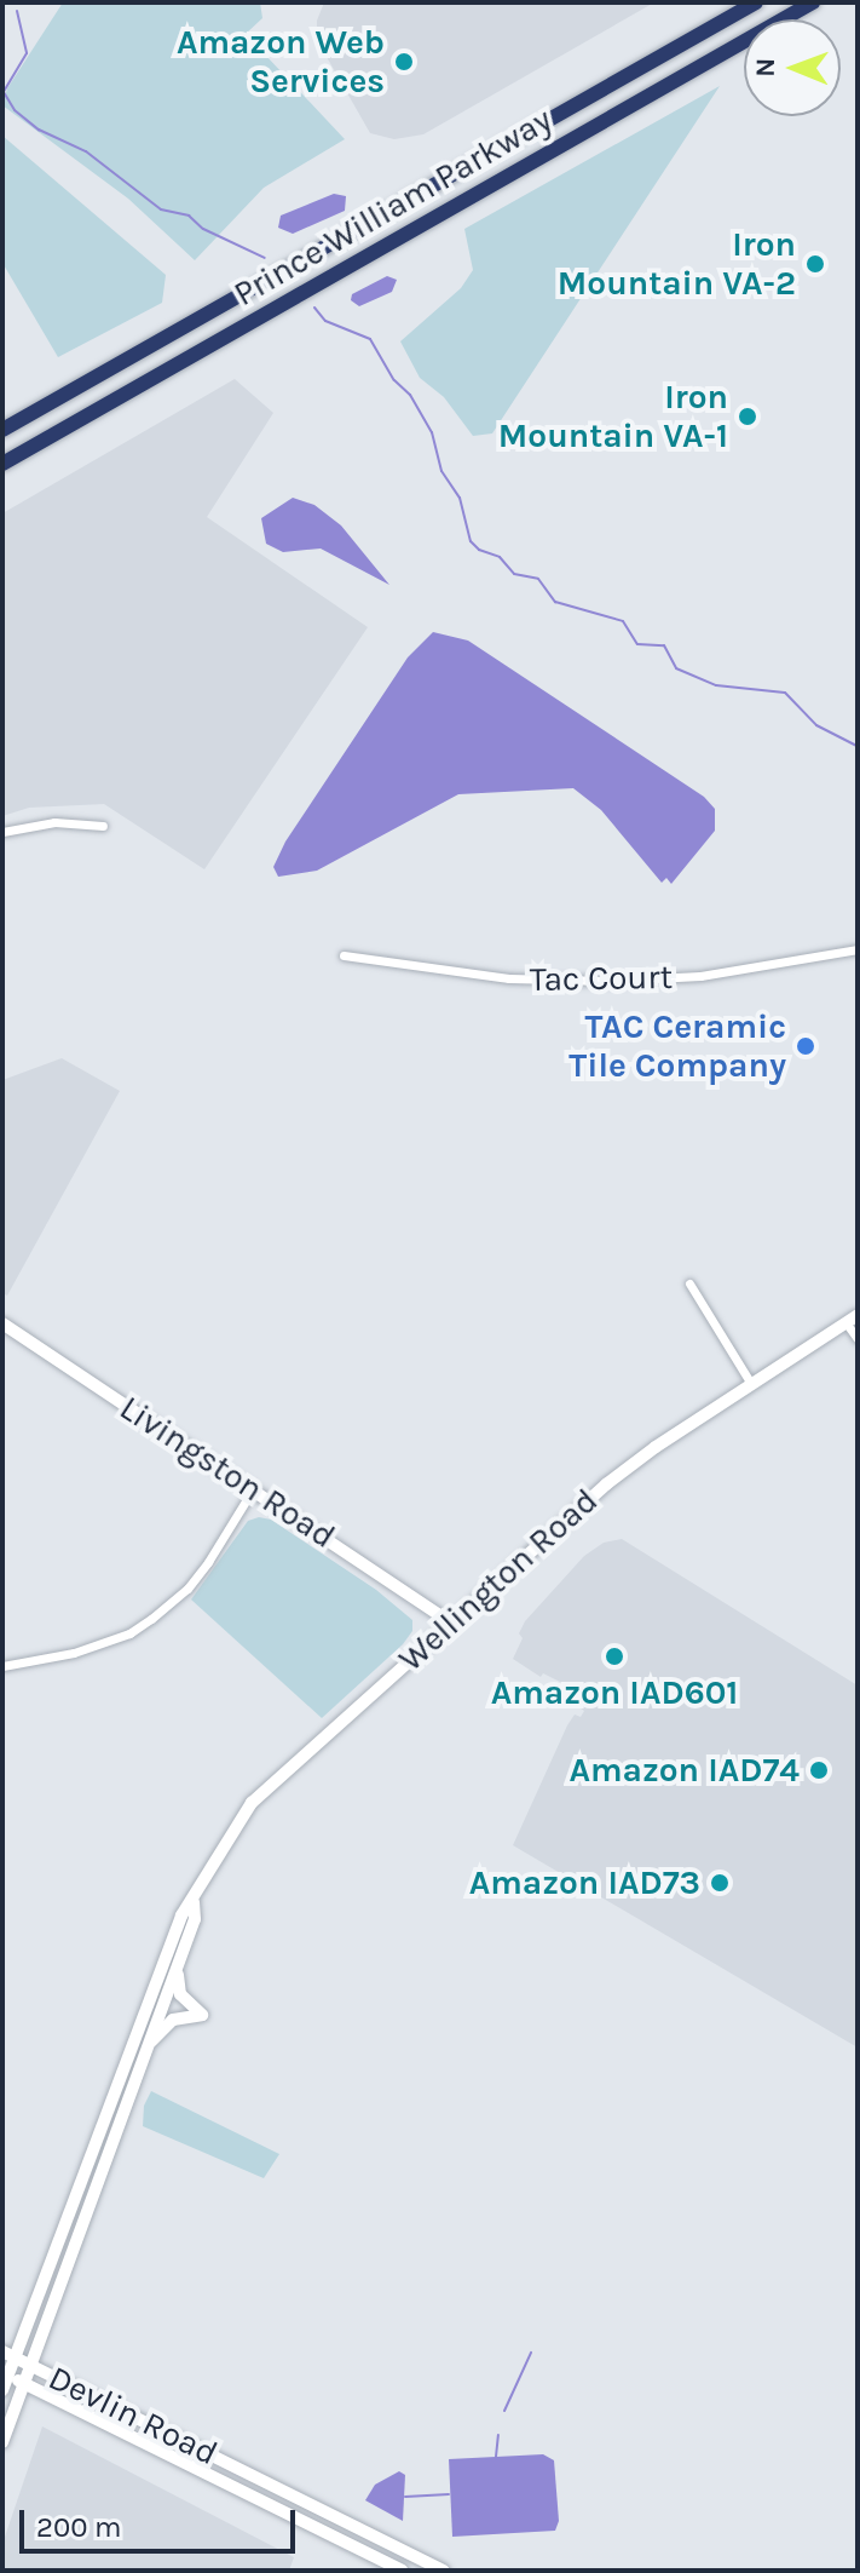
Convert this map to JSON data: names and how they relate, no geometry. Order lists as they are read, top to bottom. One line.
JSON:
{"streets":{"highway":["Prince William Parkway"],"main road":["Livingston Road","Wellington Road","Devlin Road"],"street":["Tac Court"]},"crossings":[["Livingston Road","Wellington Road"],["Wellington Road","Devlin Road"]],"places":["Amazon Web Services","Iron Mountain VA-2","Iron Mountain VA-1","TAC Ceramic Tile Company","Amazon IAD601","Amazon IAD74","Amazon IAD73"],"scale_bar":"200 m","north":"left"}
